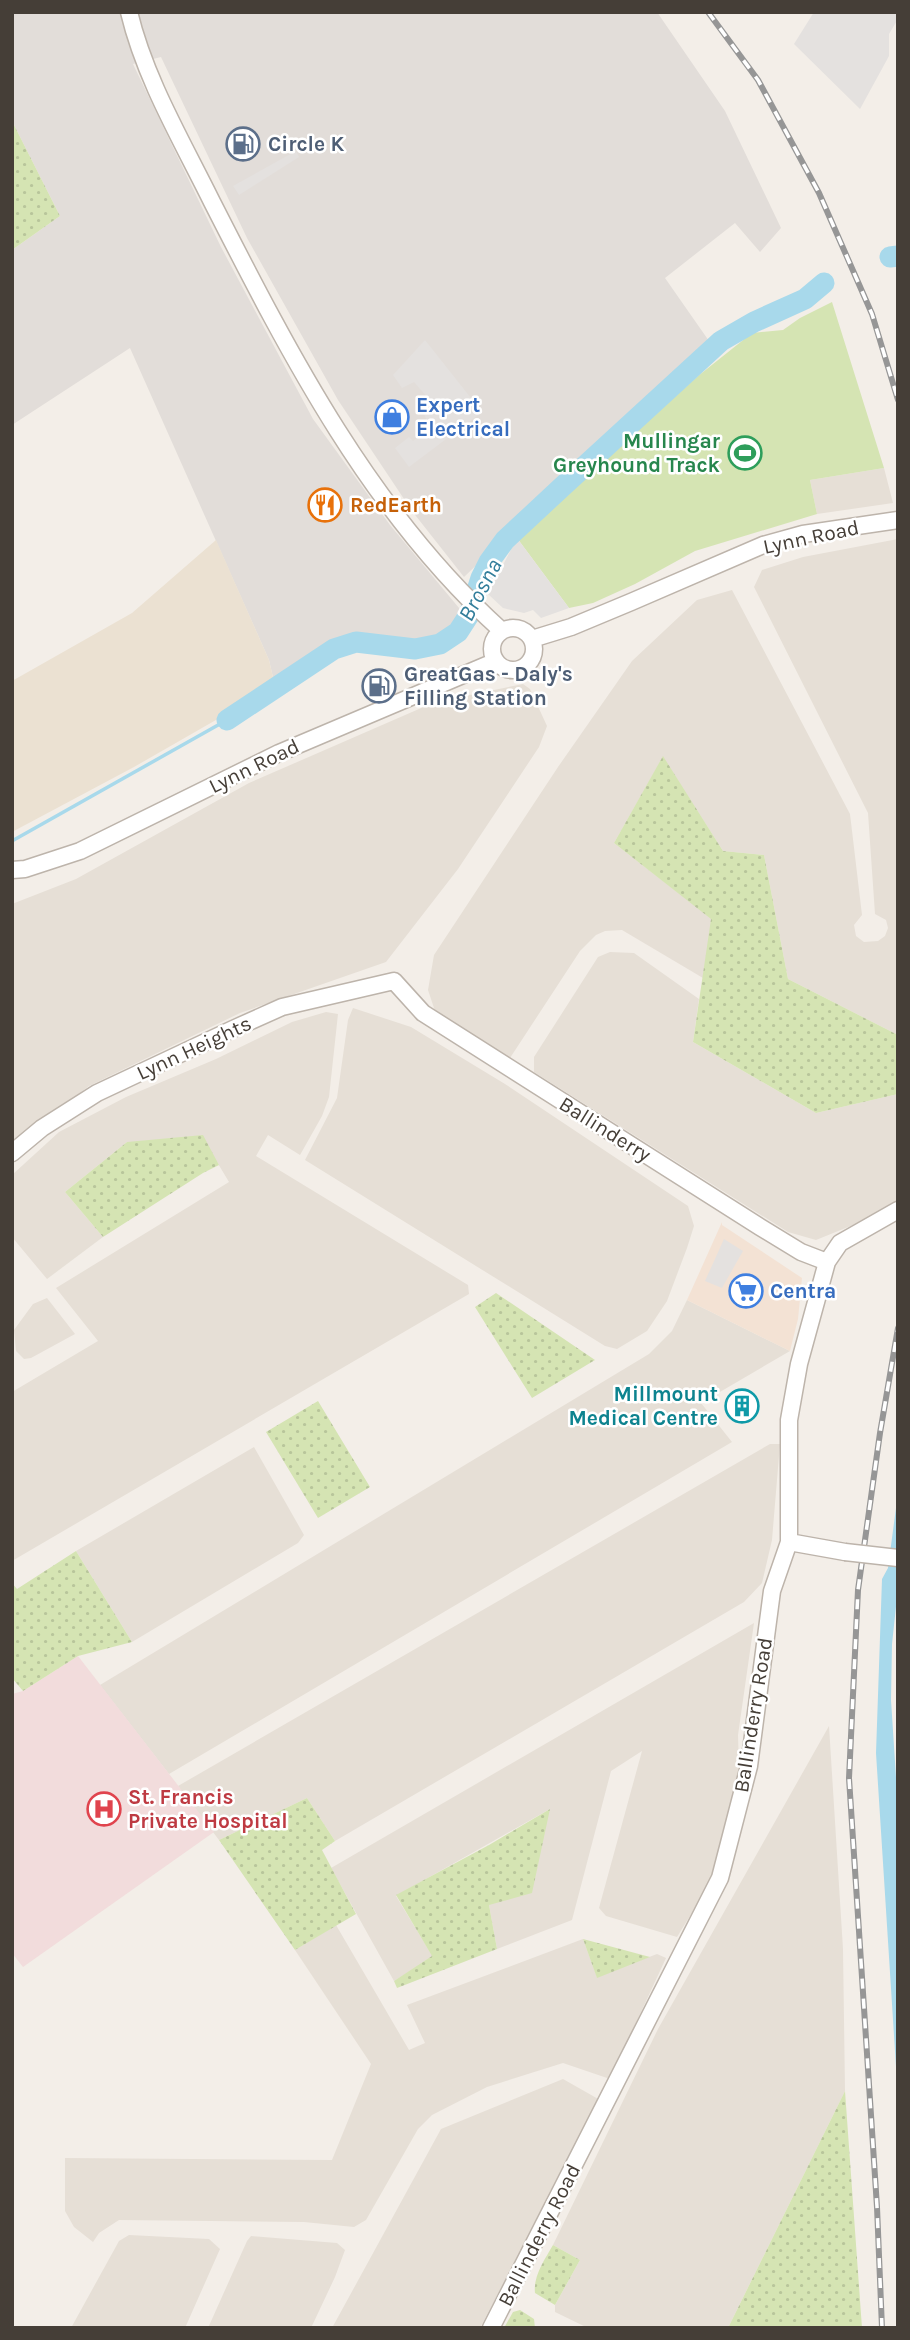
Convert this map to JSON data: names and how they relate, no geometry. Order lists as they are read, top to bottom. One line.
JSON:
{"streets":{"street":["Lynn Road","Lynn Heights","Ballinderry","Ballinderry Road"]},"crossings":[["Lynn Heights","Ballinderry"],["Ballinderry","Ballinderry Road"]],"water":["Brosna"],"places":{"fuel station":["Circle K","GreatGas - Daly's Filling Station"],"shop":["Expert Electrical"],"sports":["Mullingar Greyhound Track"],"restaurant":["RedEarth"],"supermarket":["Centra"],"building":["Millmount Medical Centre"],"hospital":["St. Francis Private Hospital"]}}
